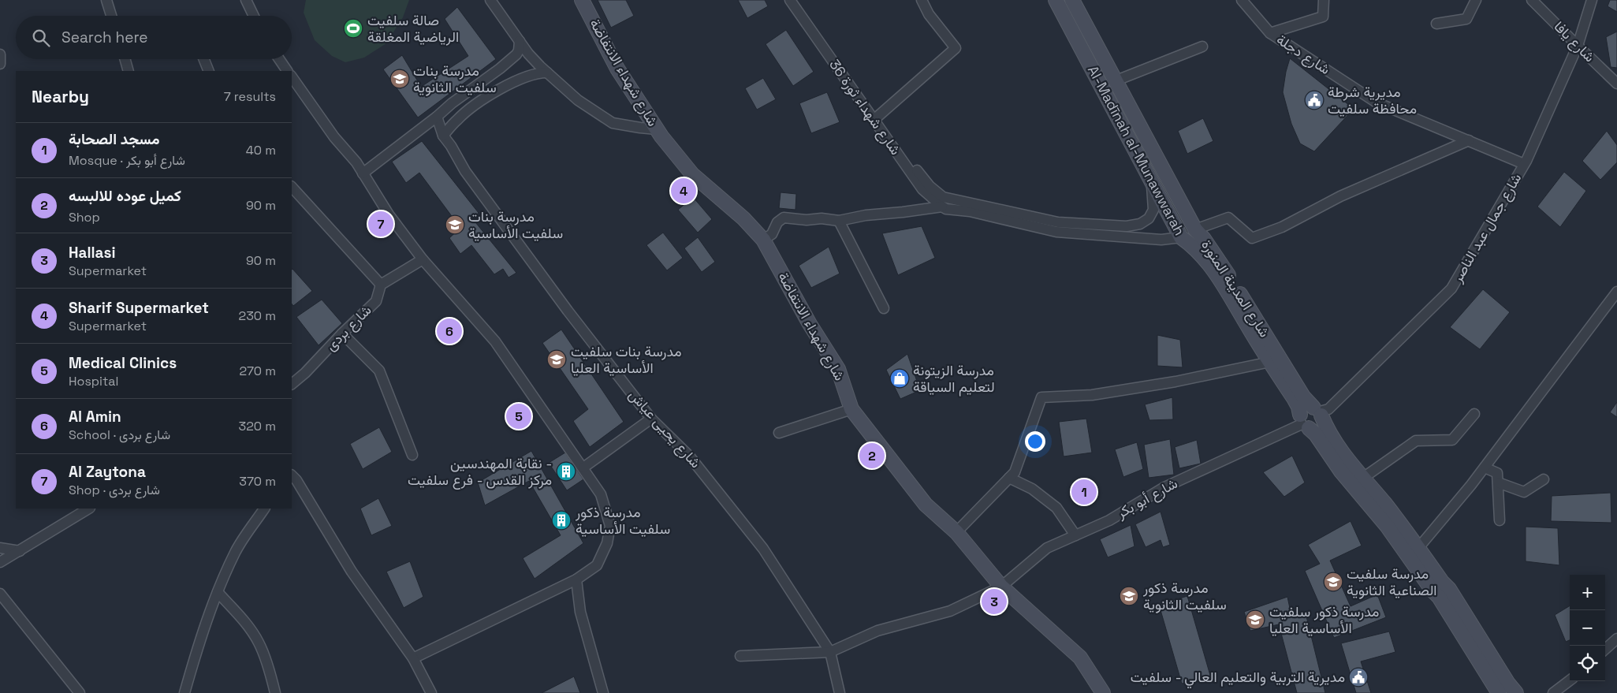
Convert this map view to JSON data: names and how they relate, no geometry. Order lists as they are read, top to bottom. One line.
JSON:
{"streets":{"main road":["شارع شهداء الانتفاضة","Al-Madīnah al-Munawwarah","شارع المدينة المنورة"],"street":["شارع يافا","شارع دجلة","شارع شهداء ثورة 36","شارع جمال عبد الناصر","شارع بردى","شارع يحيى عياش","شارع أبو بكر"]},"crossings":[["شارع يافا","شارع جمال عبد الناصر"],["شارع دجلة","شارع جمال عبد الناصر"],["شارع شهداء الانتفاضة","شارع أبو بكر"],["Al-Madīnah al-Munawwarah","شارع جمال عبد الناصر"],["Al-Madīnah al-Munawwarah","شارع المدينة المنورة"],["Al-Madīnah al-Munawwarah","شارع أبو بكر"],["شارع جمال عبد الناصر","شارع المدينة المنورة"],["شارع جمال عبد الناصر","شارع أبو بكر"],["شارع المدينة المنورة","شارع أبو بكر"],["شارع يحيى عياش","شارع أبو بكر"]],"places":{"sports":["صالة سلفيت الرياضية المغلقة"],"school or university":["مدرسة بنات سلفيت الثانوية","مدرسة بنات سلفيت الأساسية","مدرسة بنات سلفيت الأساسية العليا","مدرسة سلفيت الصناعية الثانوية","مدرسة ذكور سلفيت الثانوية","مدرسة ذكور سلفيت الأساسية العليا"],"public building":["مديرية شرطة محافظة سلفيت","مديرية التربية والتعليم العالي - سلفيت"],"shop":["مدرسة الزيتونة لتعليم السياقة"],"building":["نقابة المهندسين - مركز القدس - فرع سلفيت","مدرسة ذكور سلفيت الأساسية"]},"page":{"search":"Search here","heading":["Nearby","7 results"],"list":[{"mark":"1","name":"مسجد الصحابة","note":"Mosque · شارع أبو بكر","value":"40 m"},{"mark":"2","name":"كميل عوده للالبسه","note":"Shop","value":"90 m"},{"mark":"3","name":"Hallasi","note":"Supermarket","value":"90 m"},{"mark":"4","name":"Sharif Supermarket","note":"Supermarket","value":"230 m"},{"mark":"5","name":"Medical Clinics","note":"Hospital","value":"270 m"},{"mark":"6","name":"Al Amin","note":"School · شارع بردى","value":"320 m"},{"mark":"7","name":"Al Zaytona","note":"Shop · شارع بردى","value":"370 m"}],"pins":["4","7","6","5","2","1","3"],"map_buttons":["+","−"]}}
